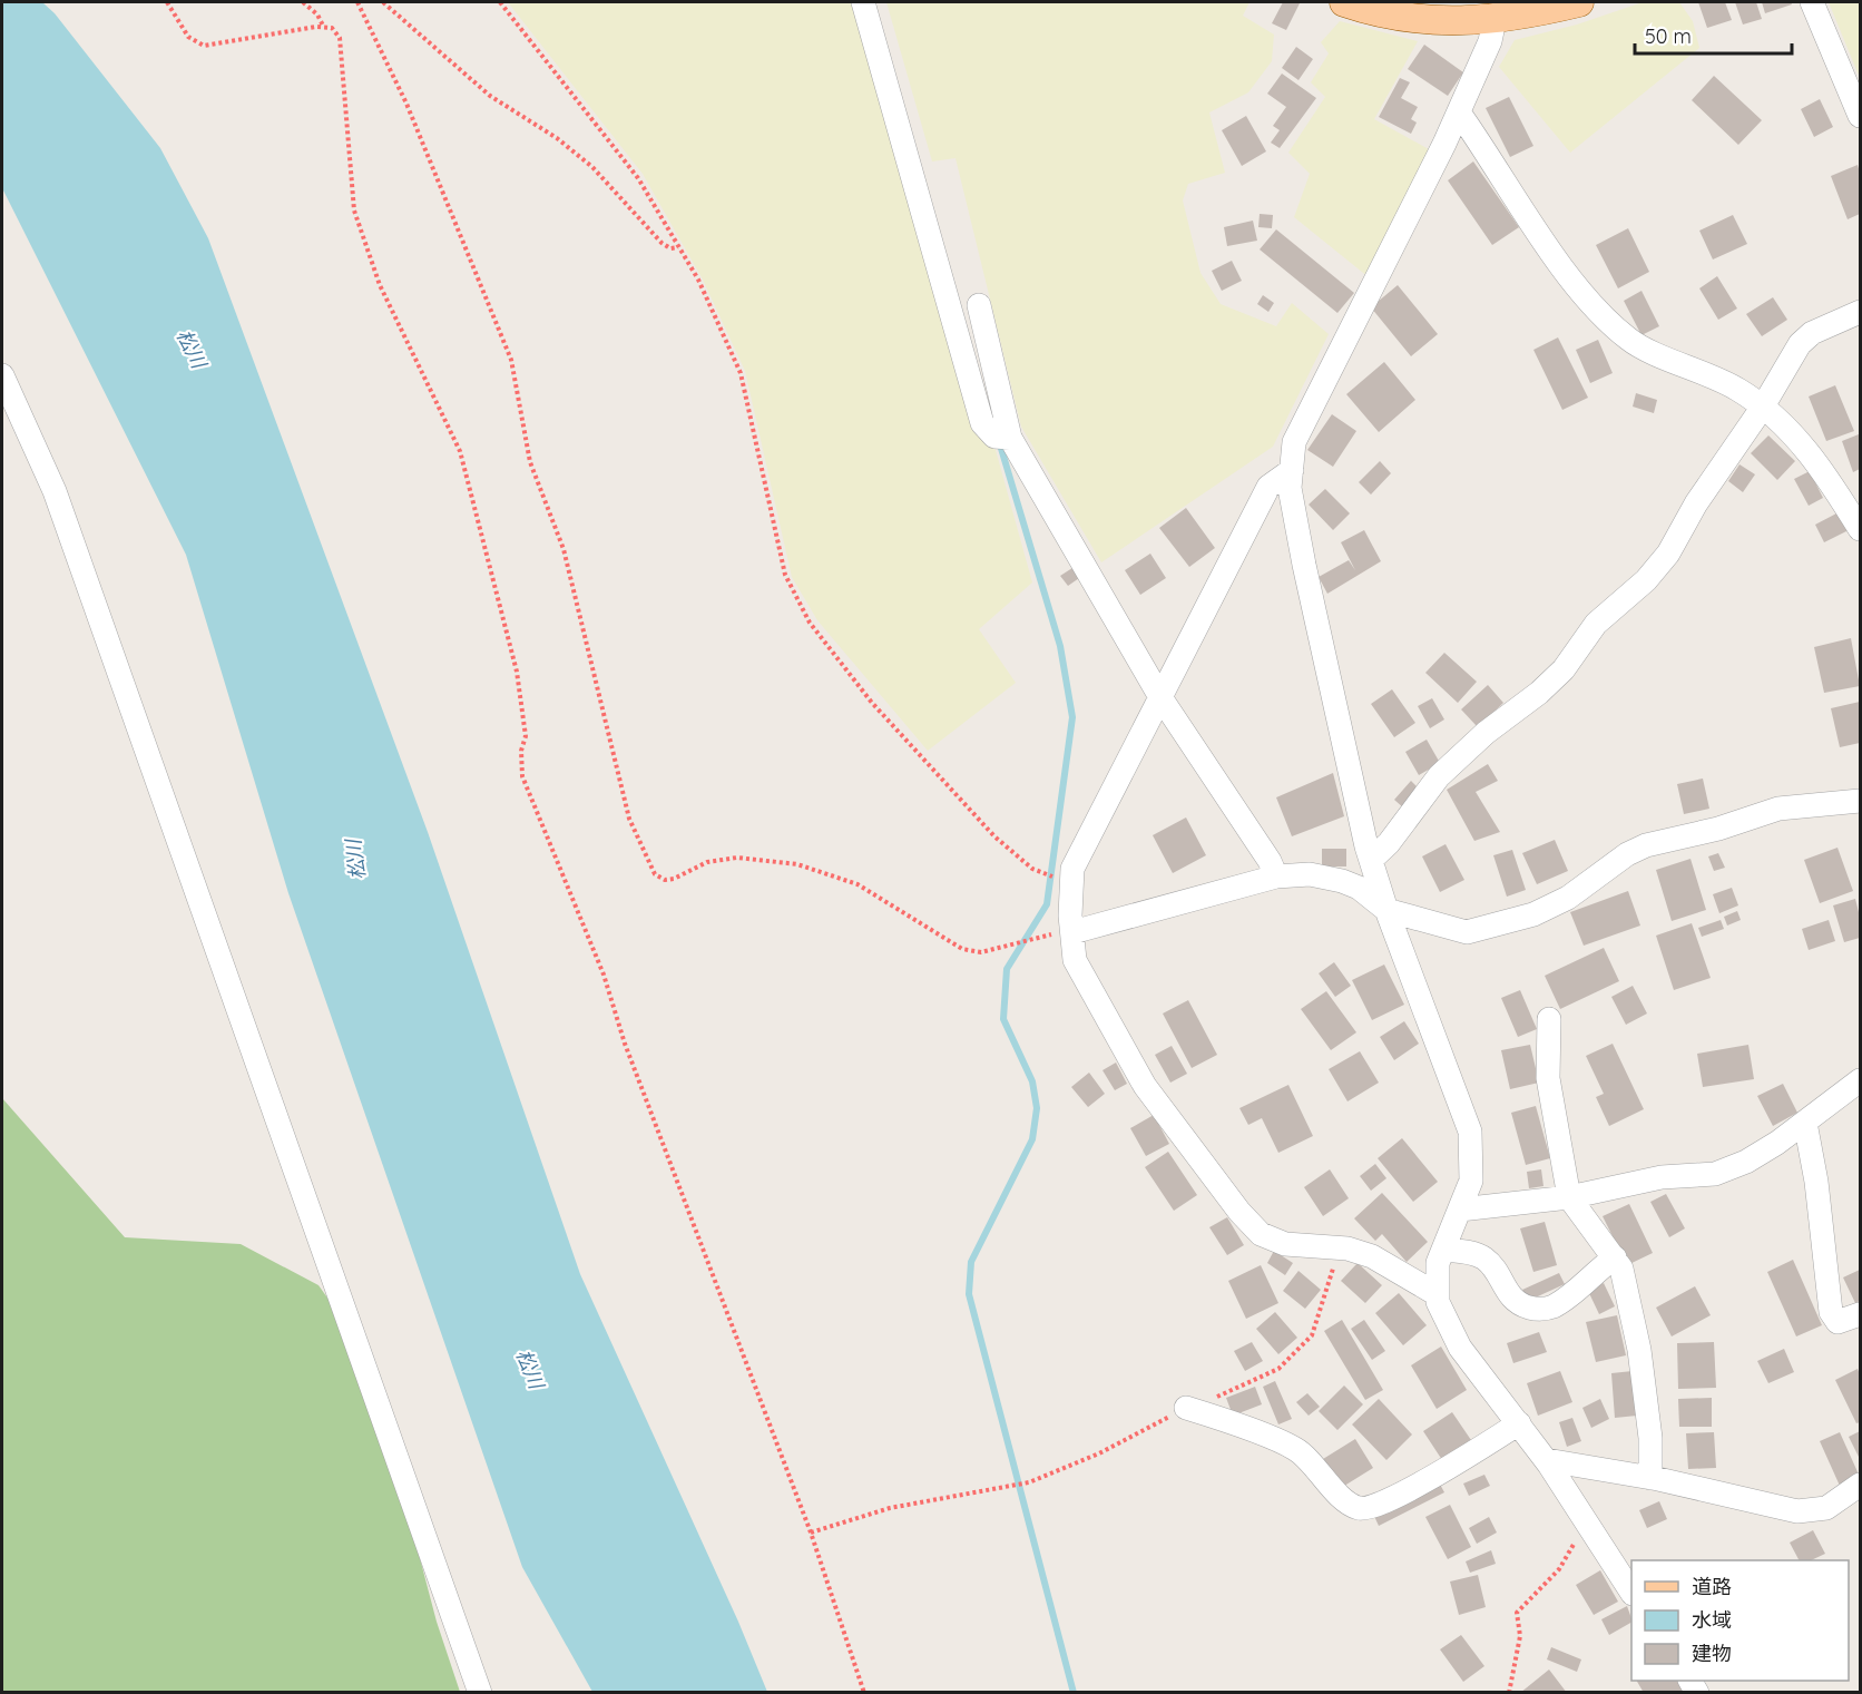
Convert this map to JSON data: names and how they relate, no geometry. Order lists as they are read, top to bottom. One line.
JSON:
{"water":["松川"],"legend":["道路","水域","建物"],"scale_bar":"50 m"}
